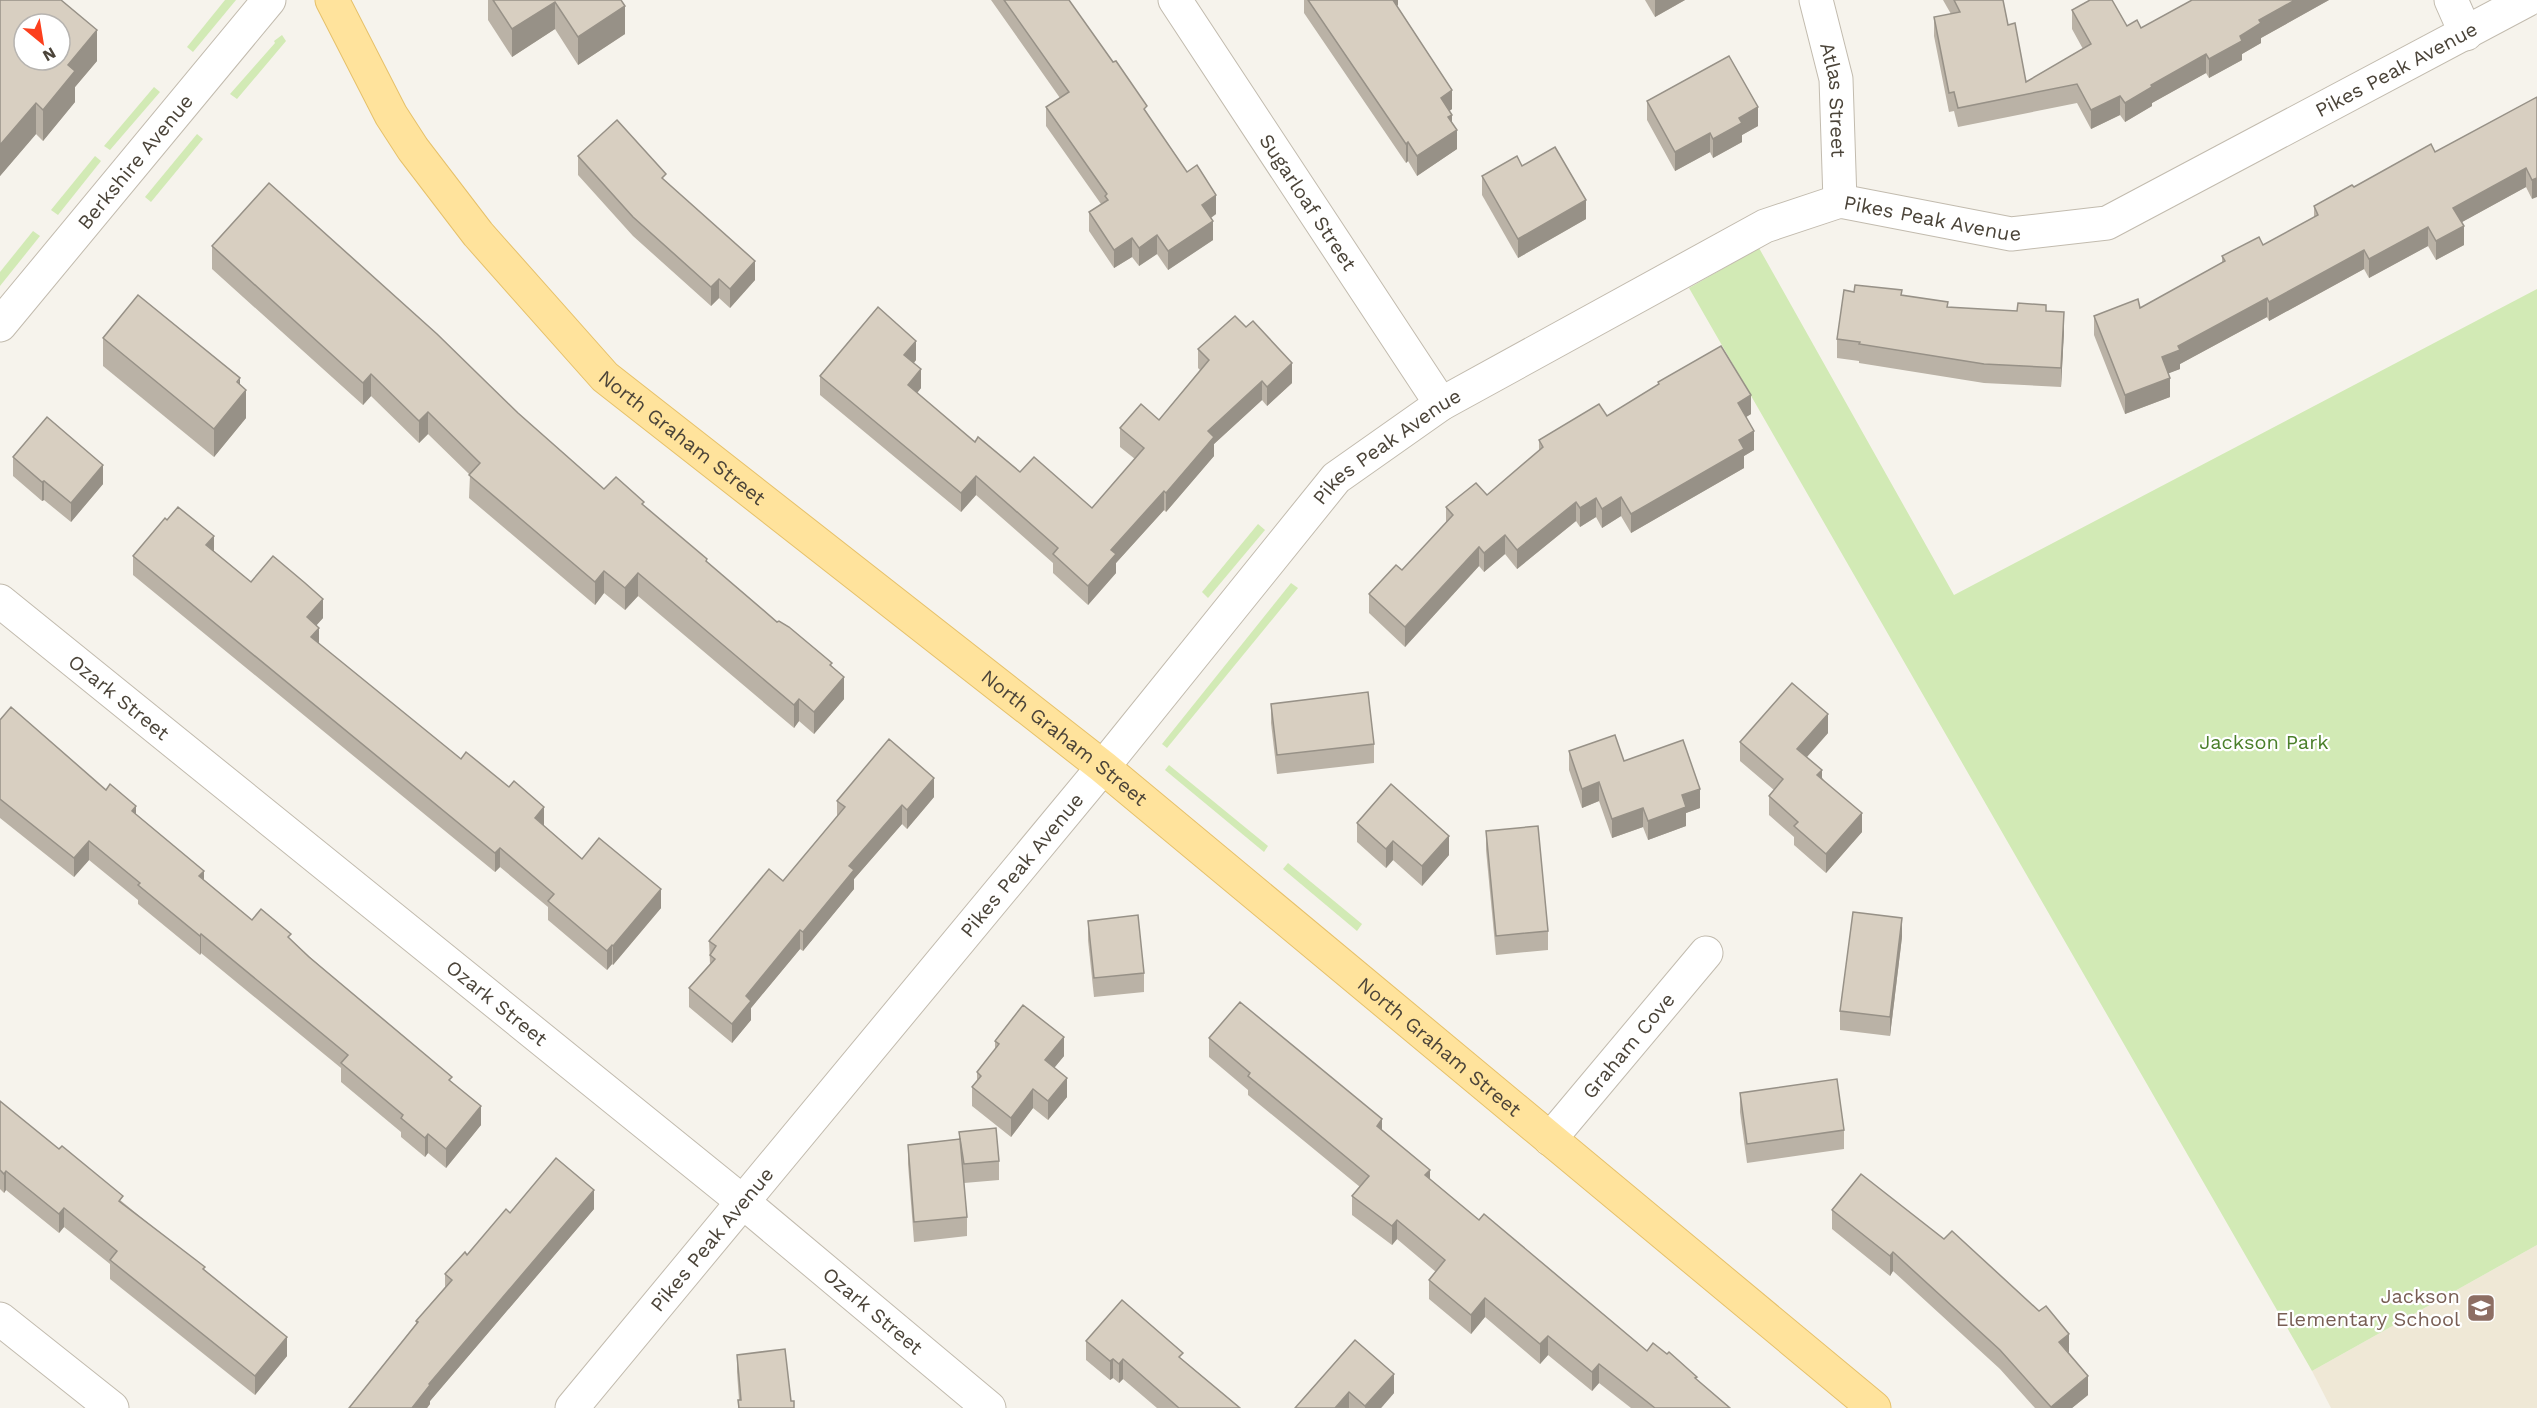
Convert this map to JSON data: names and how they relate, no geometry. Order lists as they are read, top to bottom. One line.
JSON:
{"streets":{"main road":["North Graham Street"],"street":["Pikes Peak Avenue","Atlas Street","Berkshire Avenue","Sugarloaf Street","Ozark Street","Graham Cove"]},"crossings":[["Pikes Peak Avenue","Atlas Street"],["Pikes Peak Avenue","Sugarloaf Street"],["Pikes Peak Avenue","North Graham Street"],["Pikes Peak Avenue","Ozark Street"],["North Graham Street","Graham Cove"]],"parks":["Jackson Park"],"places":{"school or university":["Jackson Elementary School"]},"north":"bottom right"}
